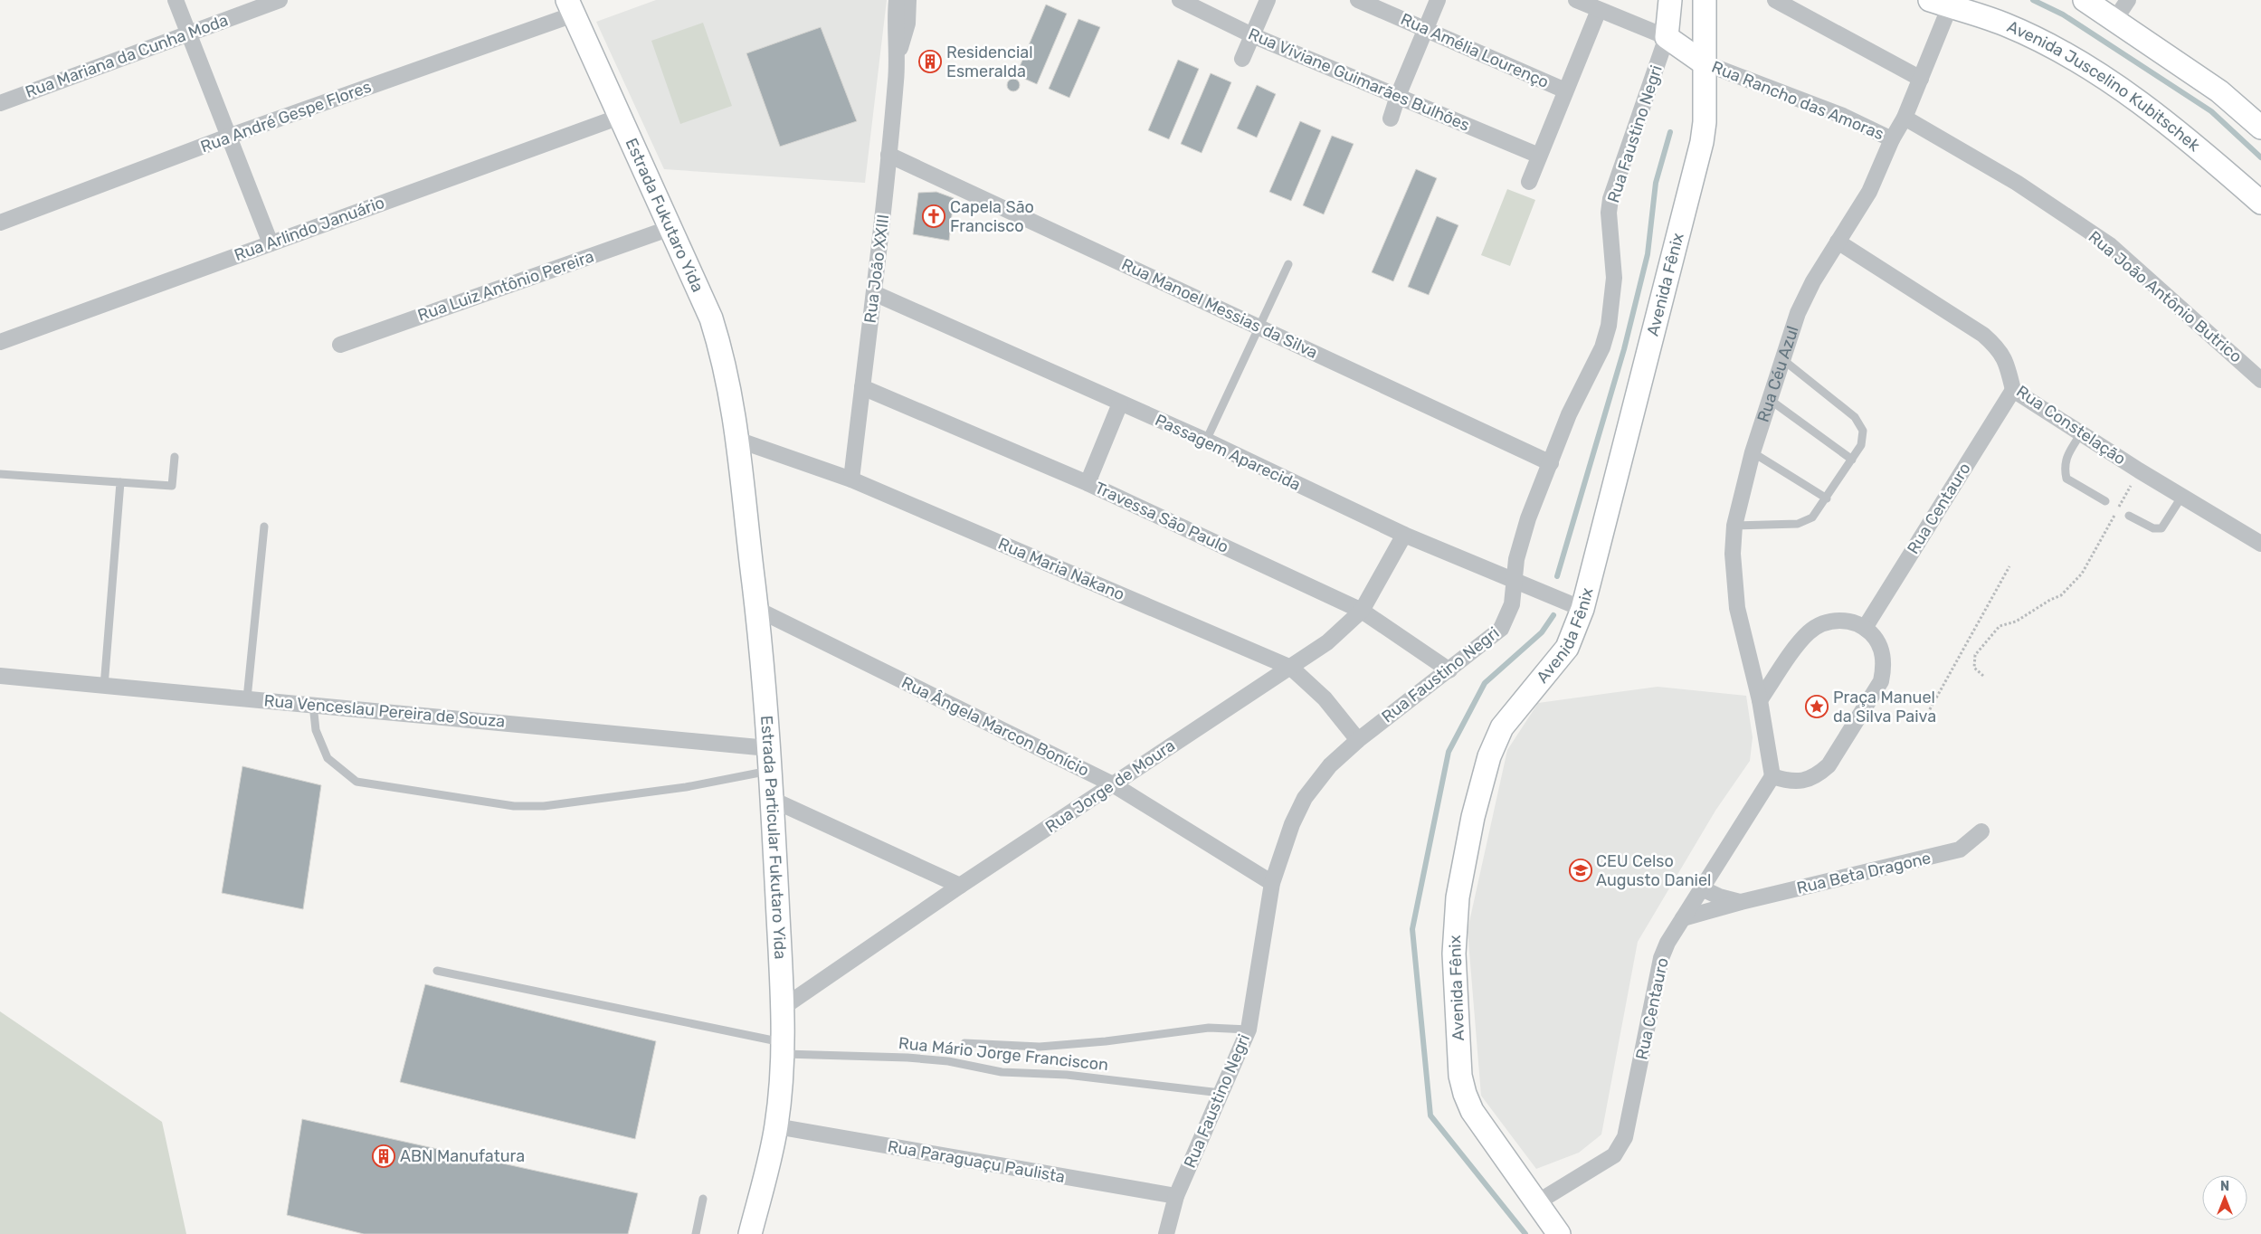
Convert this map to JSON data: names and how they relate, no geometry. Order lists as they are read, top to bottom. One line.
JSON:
{"streets":{"street":["Rua Amélia Lourenço","Rua Mariana da Cunha Moda","Rua Viviane Guimarães Bulhões","Avenida Juscelino Kubitschek","Rua Rancho das Amoras","Rua André Gespe Flores","Rua Faustino Negri","Estrada Fukutaro Yida","Rua Arlindo Januário","Rua João XXIII","Avenida Fênix","Rua Luiz Antônio Pereira","Rua João Antônio Butrico","Rua Manoel Messias da Silva","Rua Céu Azul","Rua Constelação","Passagem Aparecida","Rua Centauro","Travessa São Paulo","Rua Maria Nakano","Rua Venceslau Pereira de Souza","Rua Ângela Marcon Bonício","Rua Jorge de Moura","Estrada Particular Fukutaro Yida","Rua Beta Dragone","Rua Paraguaçu Paulista"],"lane":["Rua Mário Jorge Franciscon"]},"crossings":[["Avenida Juscelino Kubitschek","Rua Céu Azul"],["Rua Rancho das Amoras","Avenida Fênix"],["Rua Rancho das Amoras","Rua Céu Azul"],["Rua André Gespe Flores","Estrada Fukutaro Yida"],["Rua Faustino Negri","Rua Manoel Messias da Silva"],["Rua Faustino Negri","Passagem Aparecida"],["Rua Faustino Negri","Travessa São Paulo"],["Rua Faustino Negri","Rua Maria Nakano"],["Rua Faustino Negri","Rua Ângela Marcon Bonício"],["Rua Faustino Negri","Rua Mário Jorge Franciscon"],["Rua Faustino Negri","Rua Paraguaçu Paulista"],["Estrada Fukutaro Yida","Rua Arlindo Januário"],["Estrada Fukutaro Yida","Rua Luiz Antônio Pereira"],["Estrada Fukutaro Yida","Rua Maria Nakano"],["Estrada Fukutaro Yida","Estrada Particular Fukutaro Yida"],["Rua João XXIII","Rua Manoel Messias da Silva"],["Rua João XXIII","Passagem Aparecida"],["Rua João XXIII","Travessa São Paulo"],["Rua João XXIII","Rua Maria Nakano"],["Avenida Fênix","Passagem Aparecida"],["Avenida Fênix","Rua Centauro"],["Rua João Antônio Butrico","Rua Céu Azul"],["Rua Céu Azul","Rua Constelação"],["Rua Céu Azul","Rua Centauro"],["Rua Constelação","Rua Centauro"],["Passagem Aparecida","Rua Jorge de Moura"],["Rua Centauro","Rua Beta Dragone"],["Travessa São Paulo","Rua Jorge de Moura"],["Rua Maria Nakano","Rua Jorge de Moura"],["Rua Maria Nakano","Estrada Particular Fukutaro Yida"],["Rua Venceslau Pereira de Souza","Estrada Particular Fukutaro Yida"],["Rua Ângela Marcon Bonício","Rua Jorge de Moura"],["Rua Ângela Marcon Bonício","Estrada Particular Fukutaro Yida"],["Rua Jorge de Moura","Estrada Particular Fukutaro Yida"],["Estrada Particular Fukutaro Yida","Rua Mário Jorge Franciscon"],["Estrada Particular Fukutaro Yida","Rua Paraguaçu Paulista"]],"places":{"building":["Residencial Esmeralda","ABN Manufatura"],"church":["Capela São Francisco"],"place":["Praça Manuel da Silva Paiva"],"school or university":["CEU Celso Augusto Daniel"]},"north":"top"}
